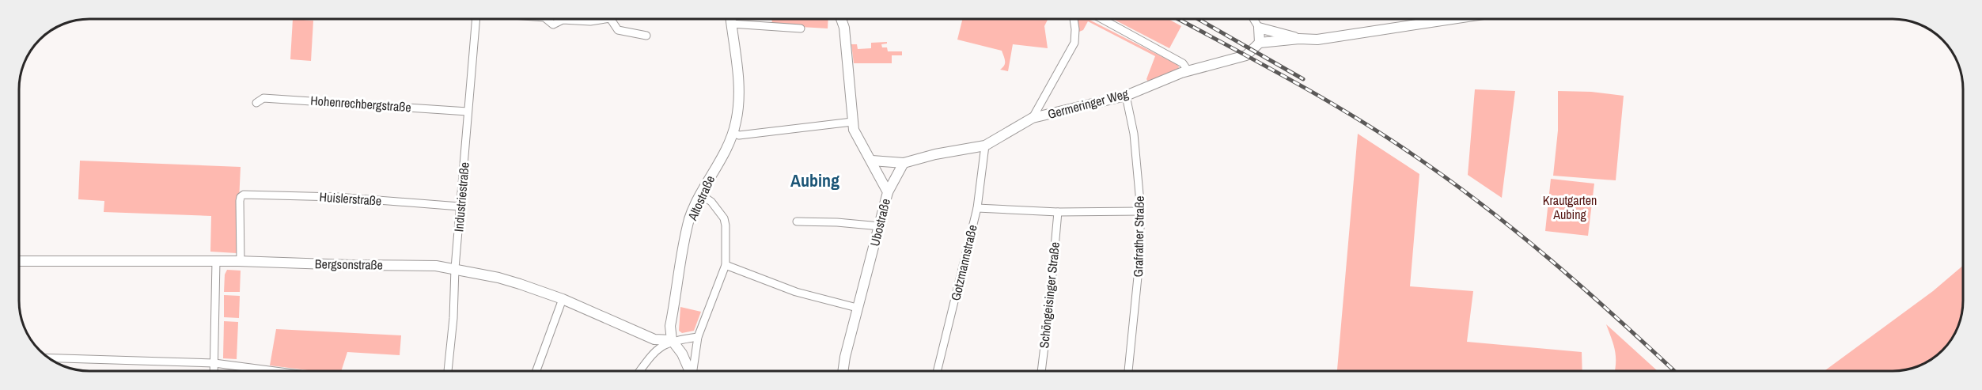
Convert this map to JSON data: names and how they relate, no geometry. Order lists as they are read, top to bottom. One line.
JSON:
{"streets":{"street":["Hohenrechbergstraße","Germeringer Weg","Industriestraße","Altostraße","Huislerstraße","Ubostraße","Grafrather Straße","Gotzmannstraße","Bergsonstraße","Schöngeisinger Straße"]},"crossings":[["Hohenrechbergstraße","Industriestraße"],["Germeringer Weg","Ubostraße"],["Germeringer Weg","Grafrather Straße"],["Germeringer Weg","Gotzmannstraße"],["Industriestraße","Huislerstraße"],["Industriestraße","Bergsonstraße"],["Altostraße","Bergsonstraße"],["Huislerstraße","Bergsonstraße"]],"districts":["Aubing"],"parks":["Krautgarten Aubing"]}
